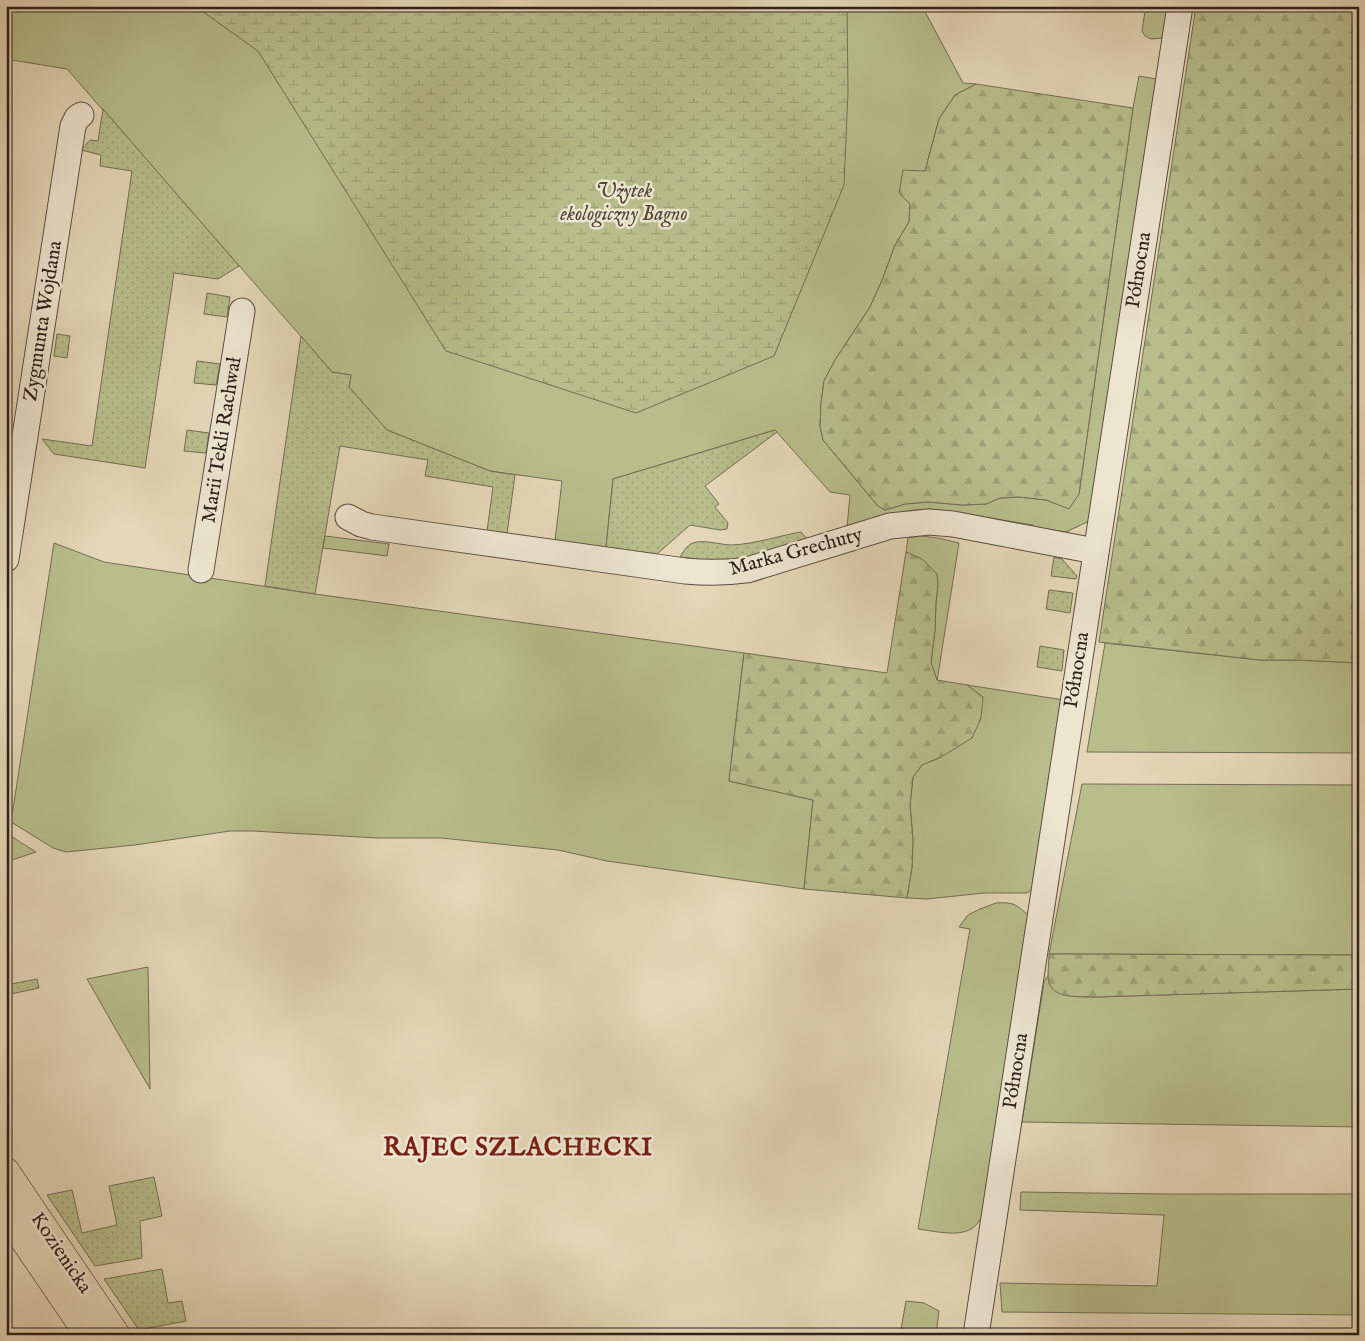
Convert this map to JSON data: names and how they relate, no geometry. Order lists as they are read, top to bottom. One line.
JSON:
{"streets":{"main road":["Kozienicka"],"street":["Północna","Zygmunta Wojdana","Marii Tekli Rachwał","Marka Grechuty"]},"crossings":[["Północna","Marka Grechuty"]],"districts":["RAJEC SZLACHECKI"],"parks":["Użytek ekologiczny Bagno"]}
